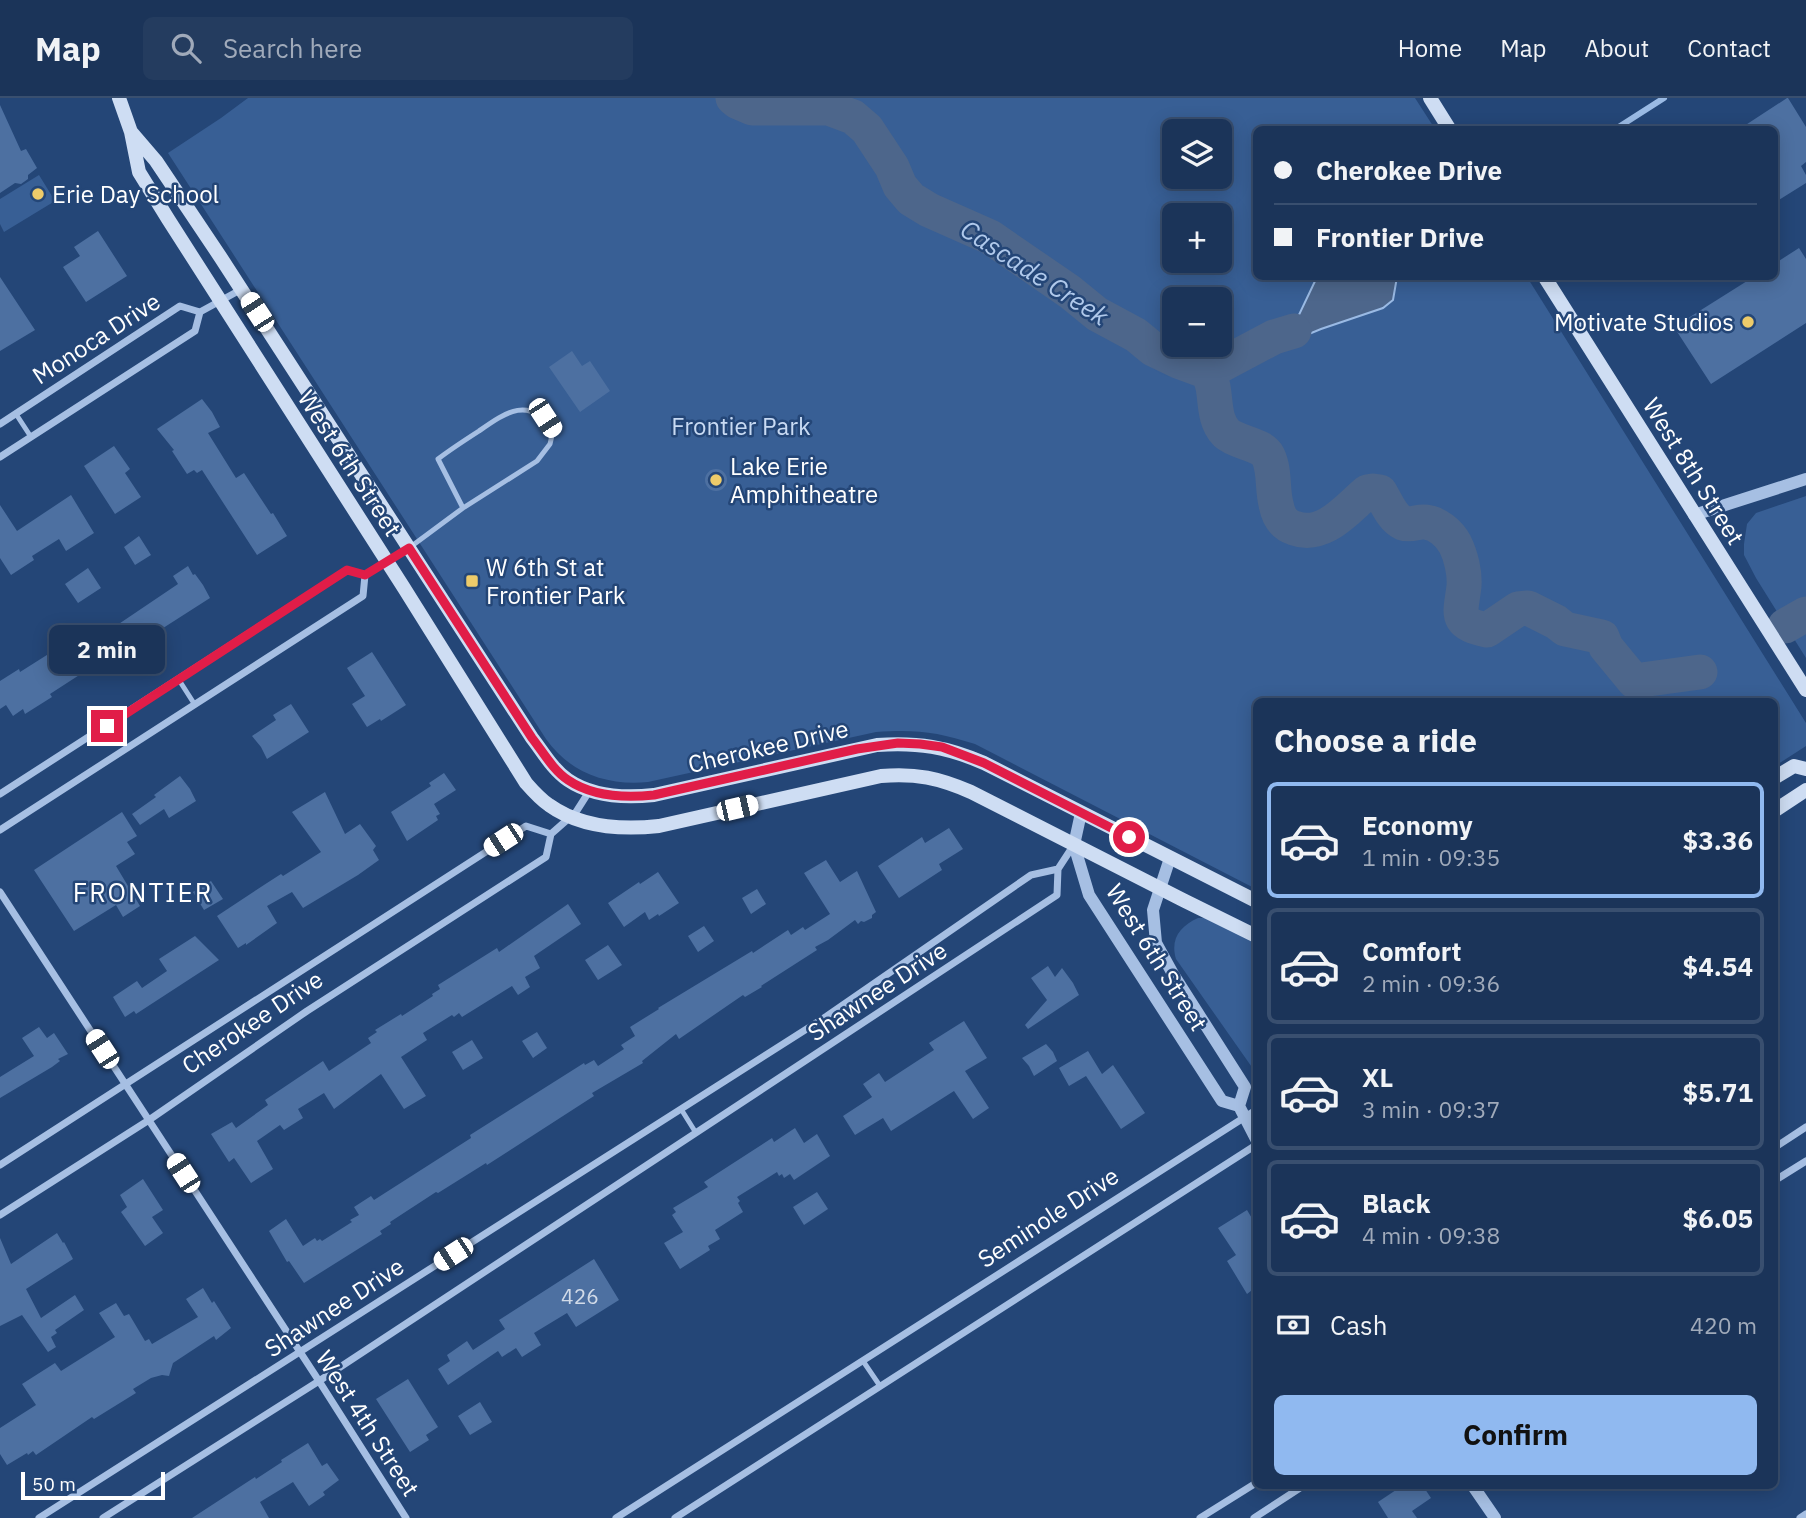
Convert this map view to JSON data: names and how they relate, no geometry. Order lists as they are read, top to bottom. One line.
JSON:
{"streets":{"main road":["West 6th Street","West 8th Street","Cherokee Drive"],"street":["Monoca Drive","Shawnee Drive","Seminole Drive","West 4th Street"]},"crossings":[["Monoca Drive","West 6th Street"],["West 6th Street","Cherokee Drive"],["West 6th Street","Shawnee Drive"],["West 6th Street","Seminole Drive"],["Cherokee Drive","West 4th Street"],["Shawnee Drive","West 4th Street"]],"districts":["FRONTIER"],"water":["Cascade Creek"],"parks":["Frontier Park"],"places":{"other":["Erie Day School","Motivate Studios","Lake Erie Amphitheatre"],"transit":["W 6th St at Frontier Park"]},"house_numbers":["426"],"scale_bar":"50 m","page":{"header":"Map","search":"Search here","nav":["Home","Map","About","Contact"],"map_buttons":["+","−"],"banner":["Cherokee Drive","Frontier Drive"],"bubble":"2 min","heading":"Choose a ride","list":[{"name":"Economy","note":"1 min · 09:35","value":"$3.36"},{"name":"Comfort","note":"2 min · 09:36","value":"$4.54"},{"name":"XL","note":"3 min · 09:37","value":"$5.71"},{"name":"Black","note":"4 min · 09:38","value":"$6.05"}],"pay":["Cash","420 m"],"buttons":"Confirm","scale":"50 m"}}
